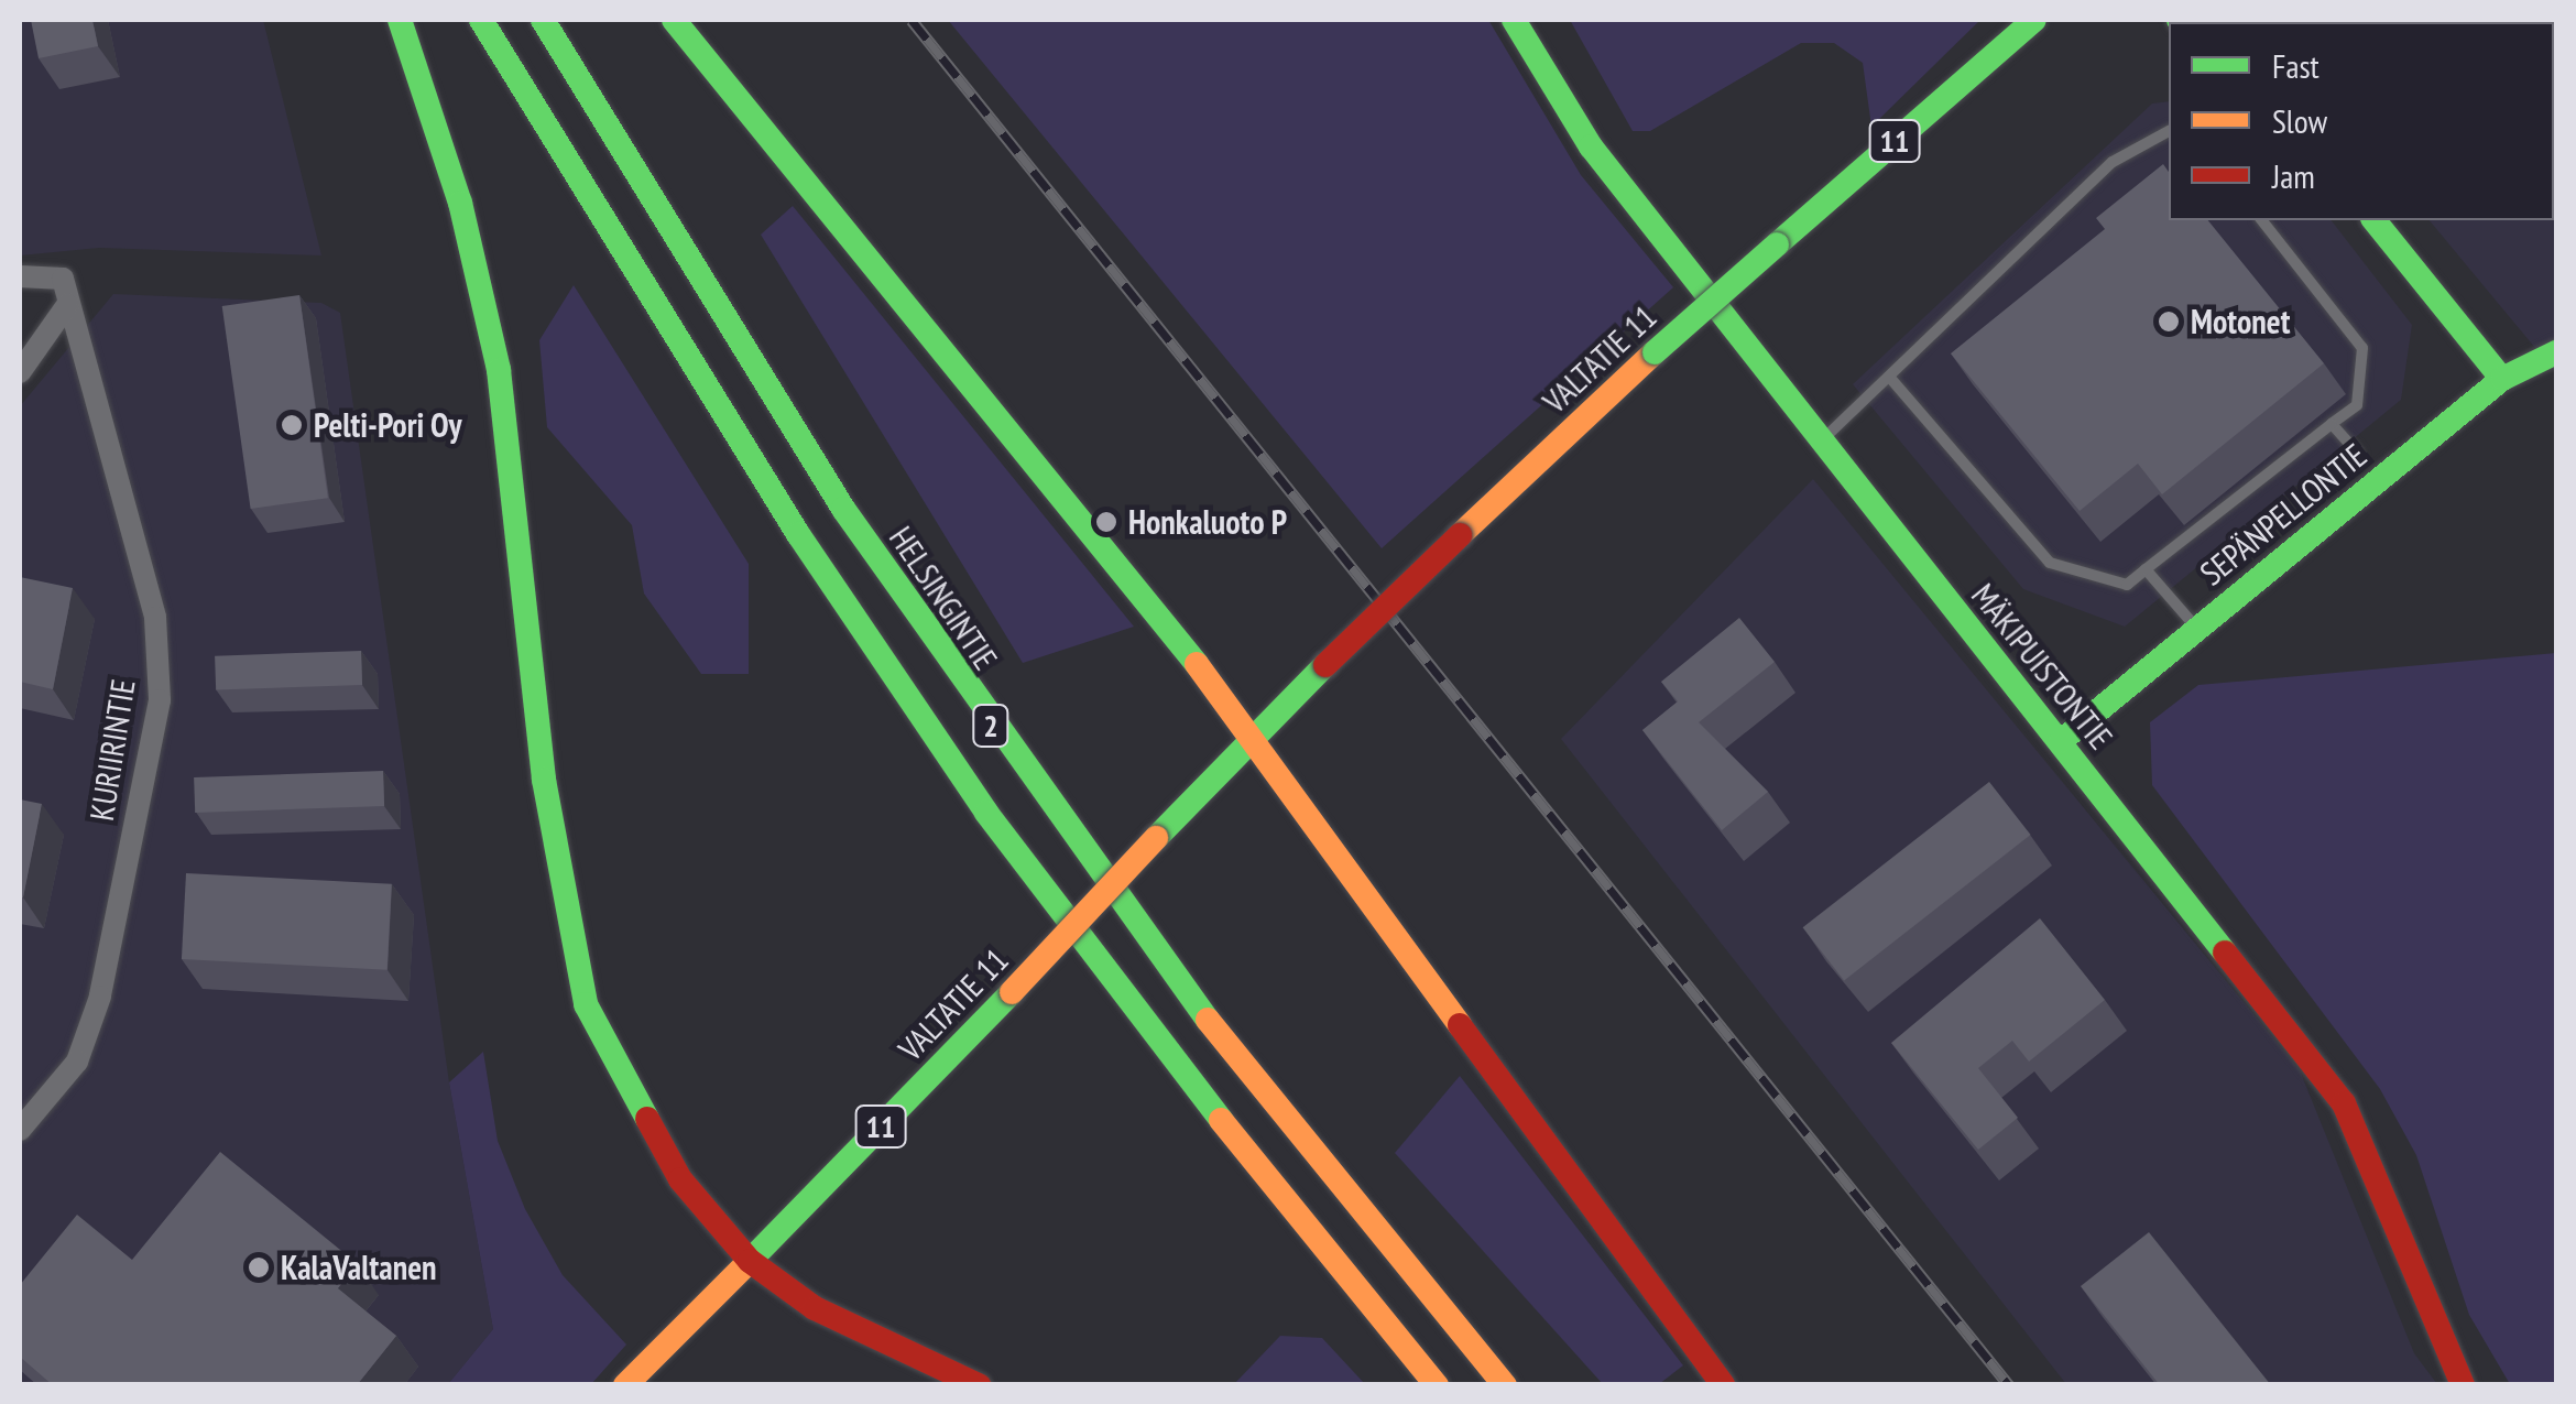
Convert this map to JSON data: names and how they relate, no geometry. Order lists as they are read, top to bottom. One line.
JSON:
{"streets":{"main road":["11","VALTATIE 11","SEPÄNPELLONTIE","HELSINGINTIE","MÄKIPUISTONTIE","2"],"street":["KURIIRINTIE"]},"crossings":[["11","VALTATIE 11"],["SEPÄNPELLONTIE","MÄKIPUISTONTIE"]],"places":["Motonet","Pelti-Pori Oy","Honkaluoto P","KalaValtanen"],"legend":["Fast","Slow","Jam"]}
